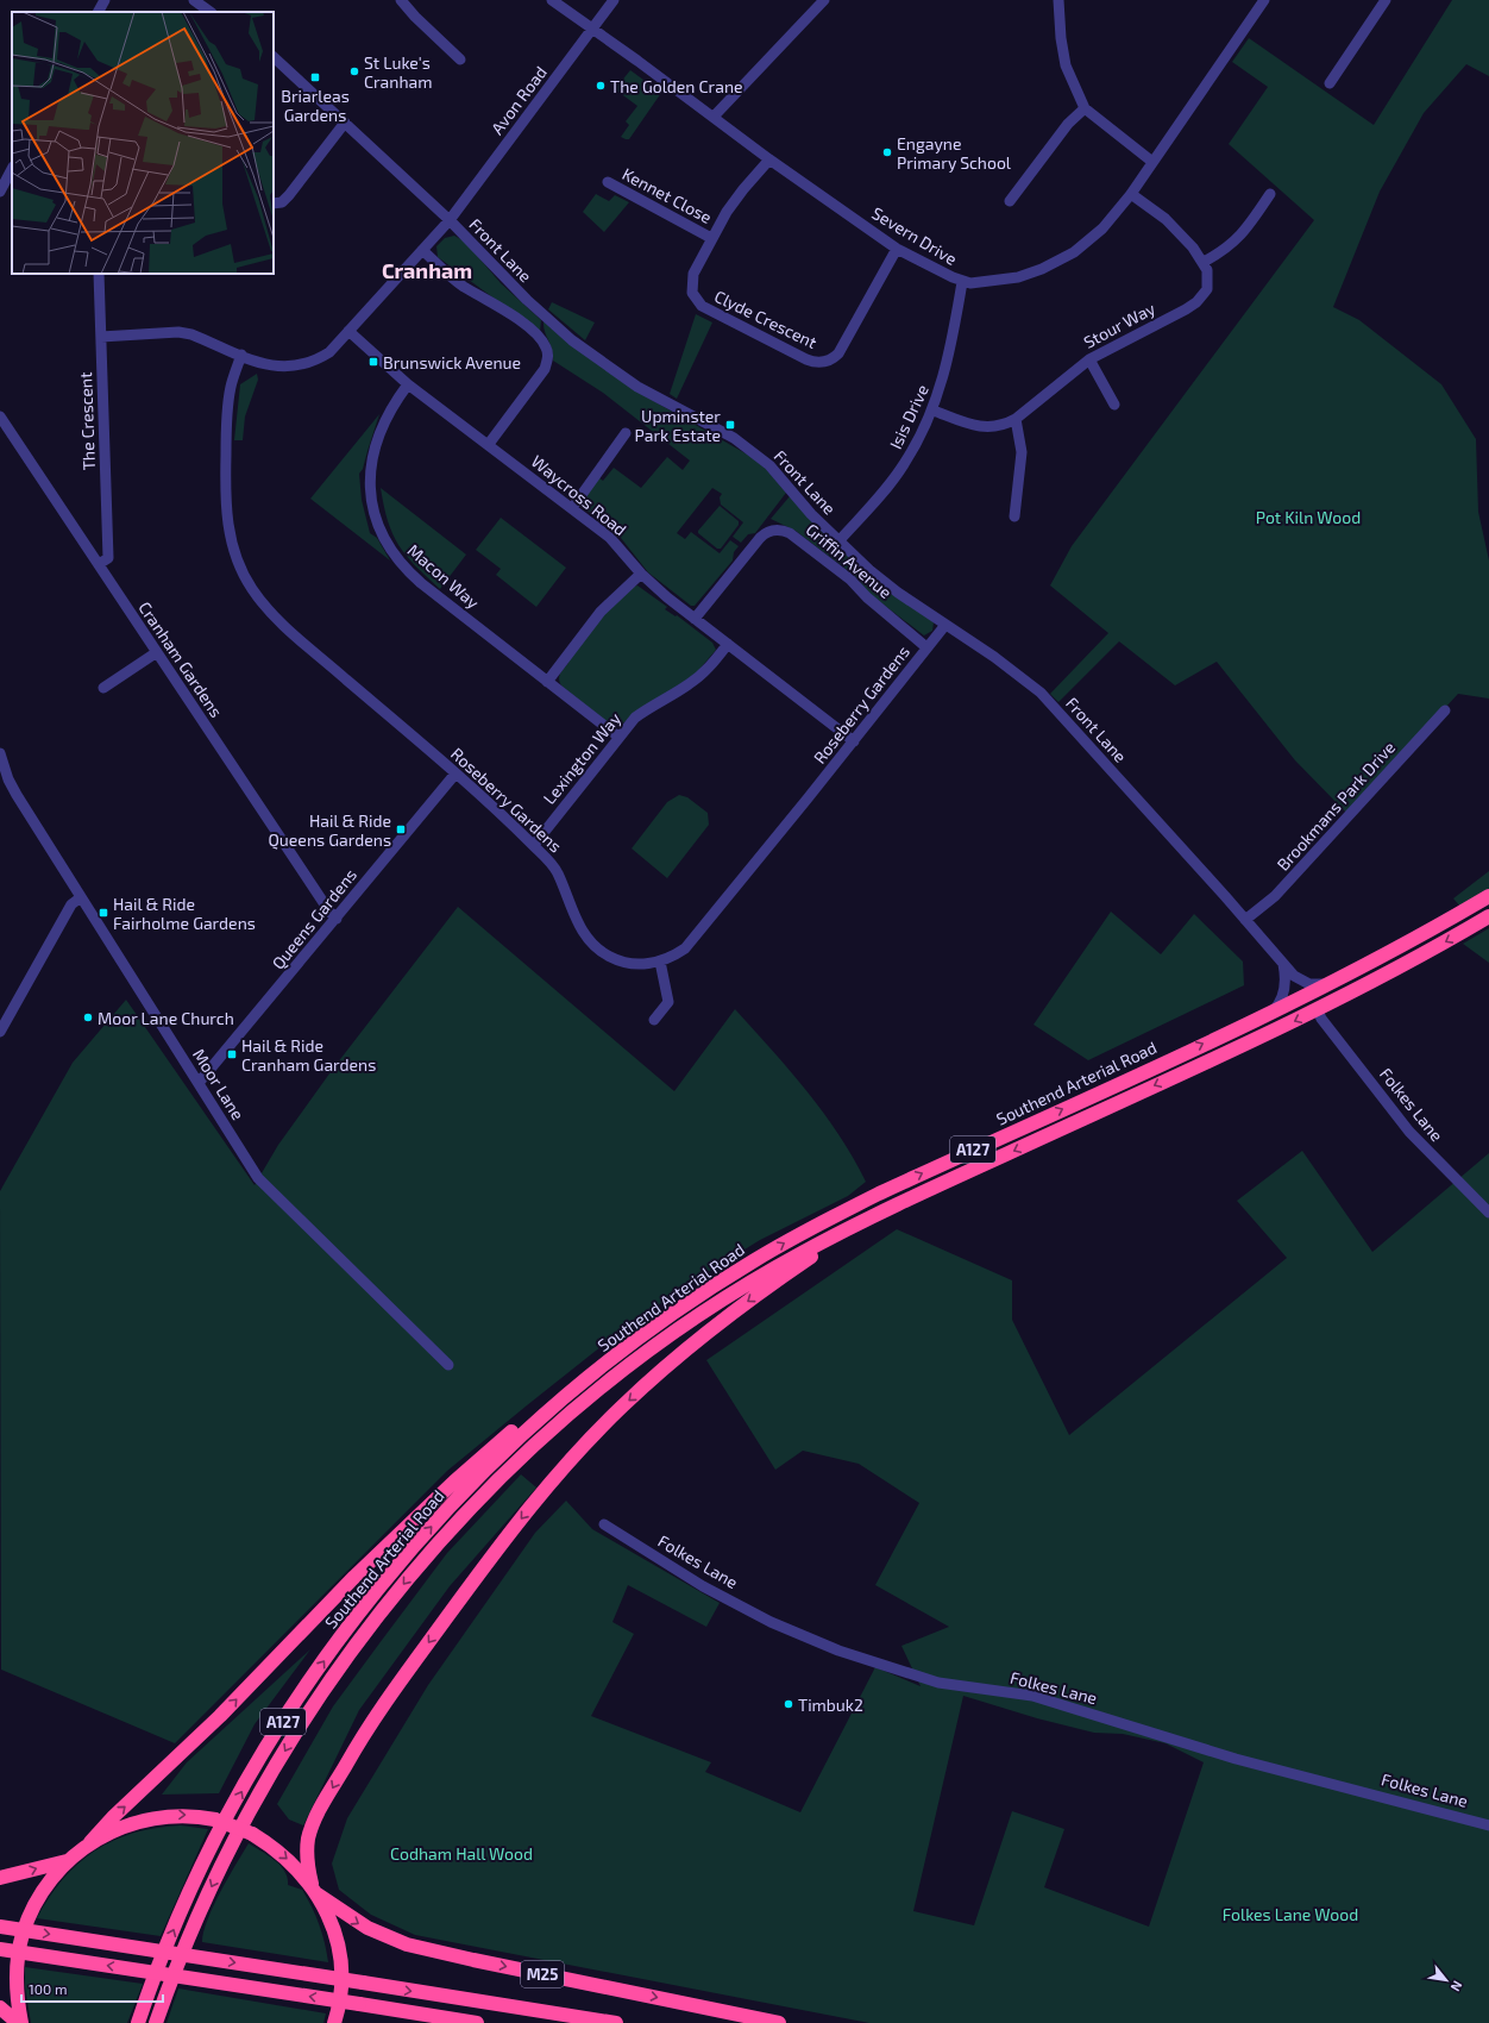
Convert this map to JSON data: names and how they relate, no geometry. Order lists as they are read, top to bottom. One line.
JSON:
{"streets":{"highway":["Southend Arterial Road","A127","M25"],"street":["Avon Road","Kennet Close","Severn Drive","Front Lane","Clyde Crescent","Stour Way","Isis Drive","The Crescent","Waycross Road","Griffin Avenue","Macon Way","Cranham Gardens","Roseberry Gardens","Lexington Way","Brookmans Park Drive","Queens Gardens","Moor Lane","Folkes Lane"]},"crossings":[["Avon Road","Severn Drive"],["Avon Road","Front Lane"],["Kennet Close","Clyde Crescent"],["Severn Drive","Clyde Crescent"],["Severn Drive","Stour Way"],["Severn Drive","Isis Drive"],["Front Lane","Isis Drive"],["Front Lane","Roseberry Gardens"],["Front Lane","Brookmans Park Drive"],["Front Lane","Southend Arterial Road"],["Stour Way","Isis Drive"],["The Crescent","Cranham Gardens"],["Waycross Road","Griffin Avenue"],["Waycross Road","Macon Way"],["Waycross Road","Roseberry Gardens"],["Waycross Road","Lexington Way"],["Griffin Avenue","Roseberry Gardens"],["Macon Way","Lexington Way"],["Cranham Gardens","Queens Gardens"],["Roseberry Gardens","Lexington Way"],["Roseberry Gardens","Queens Gardens"],["Queens Gardens","Moor Lane"],["Southend Arterial Road","Folkes Lane"]],"districts":["Cranham"],"parks":["Pot Kiln Wood","Codham Hall Wood","Folkes Lane Wood"],"places":{"other":["St Luke's Cranham","The Golden Crane","Engayne Primary School","Moor Lane Church","Timbuk2"],"transit":["Briarleas Gardens","Brunswick Avenue","Upminster Park Estate","Hail & Ride Queens Gardens","Hail & Ride Fairholme Gardens","Hail & Ride Cranham Gardens"]},"scale_bar":"100 m","north":"bottom right"}
